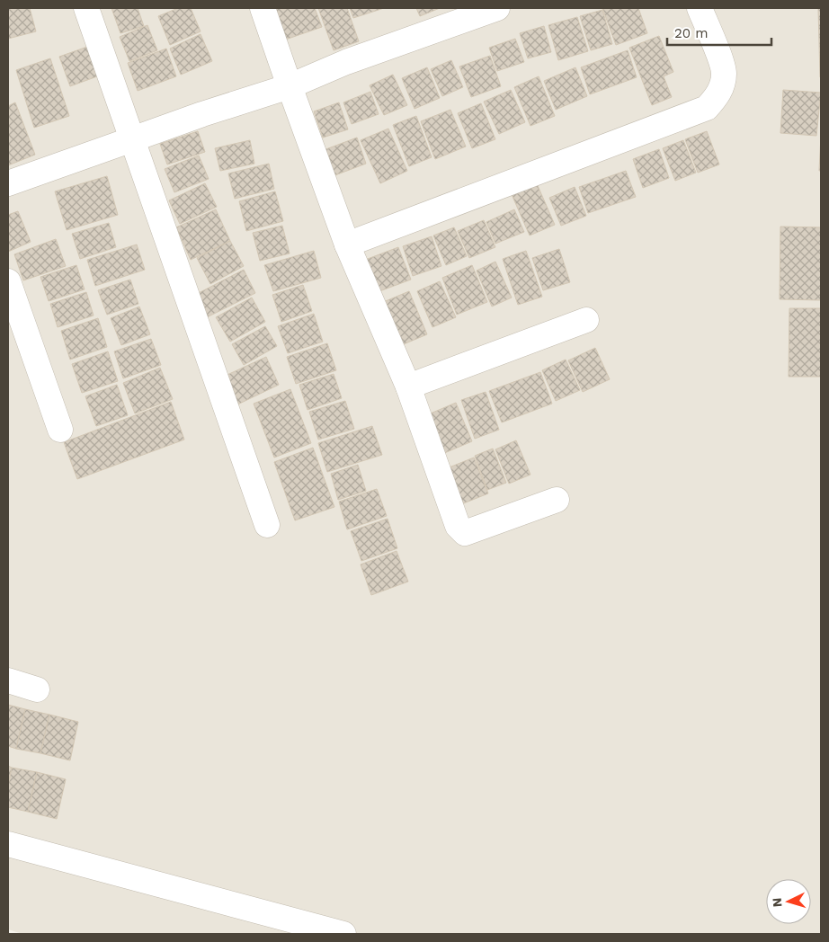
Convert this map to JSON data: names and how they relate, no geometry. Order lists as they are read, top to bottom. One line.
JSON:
{"scale_bar":"20 m","north":"left"}
